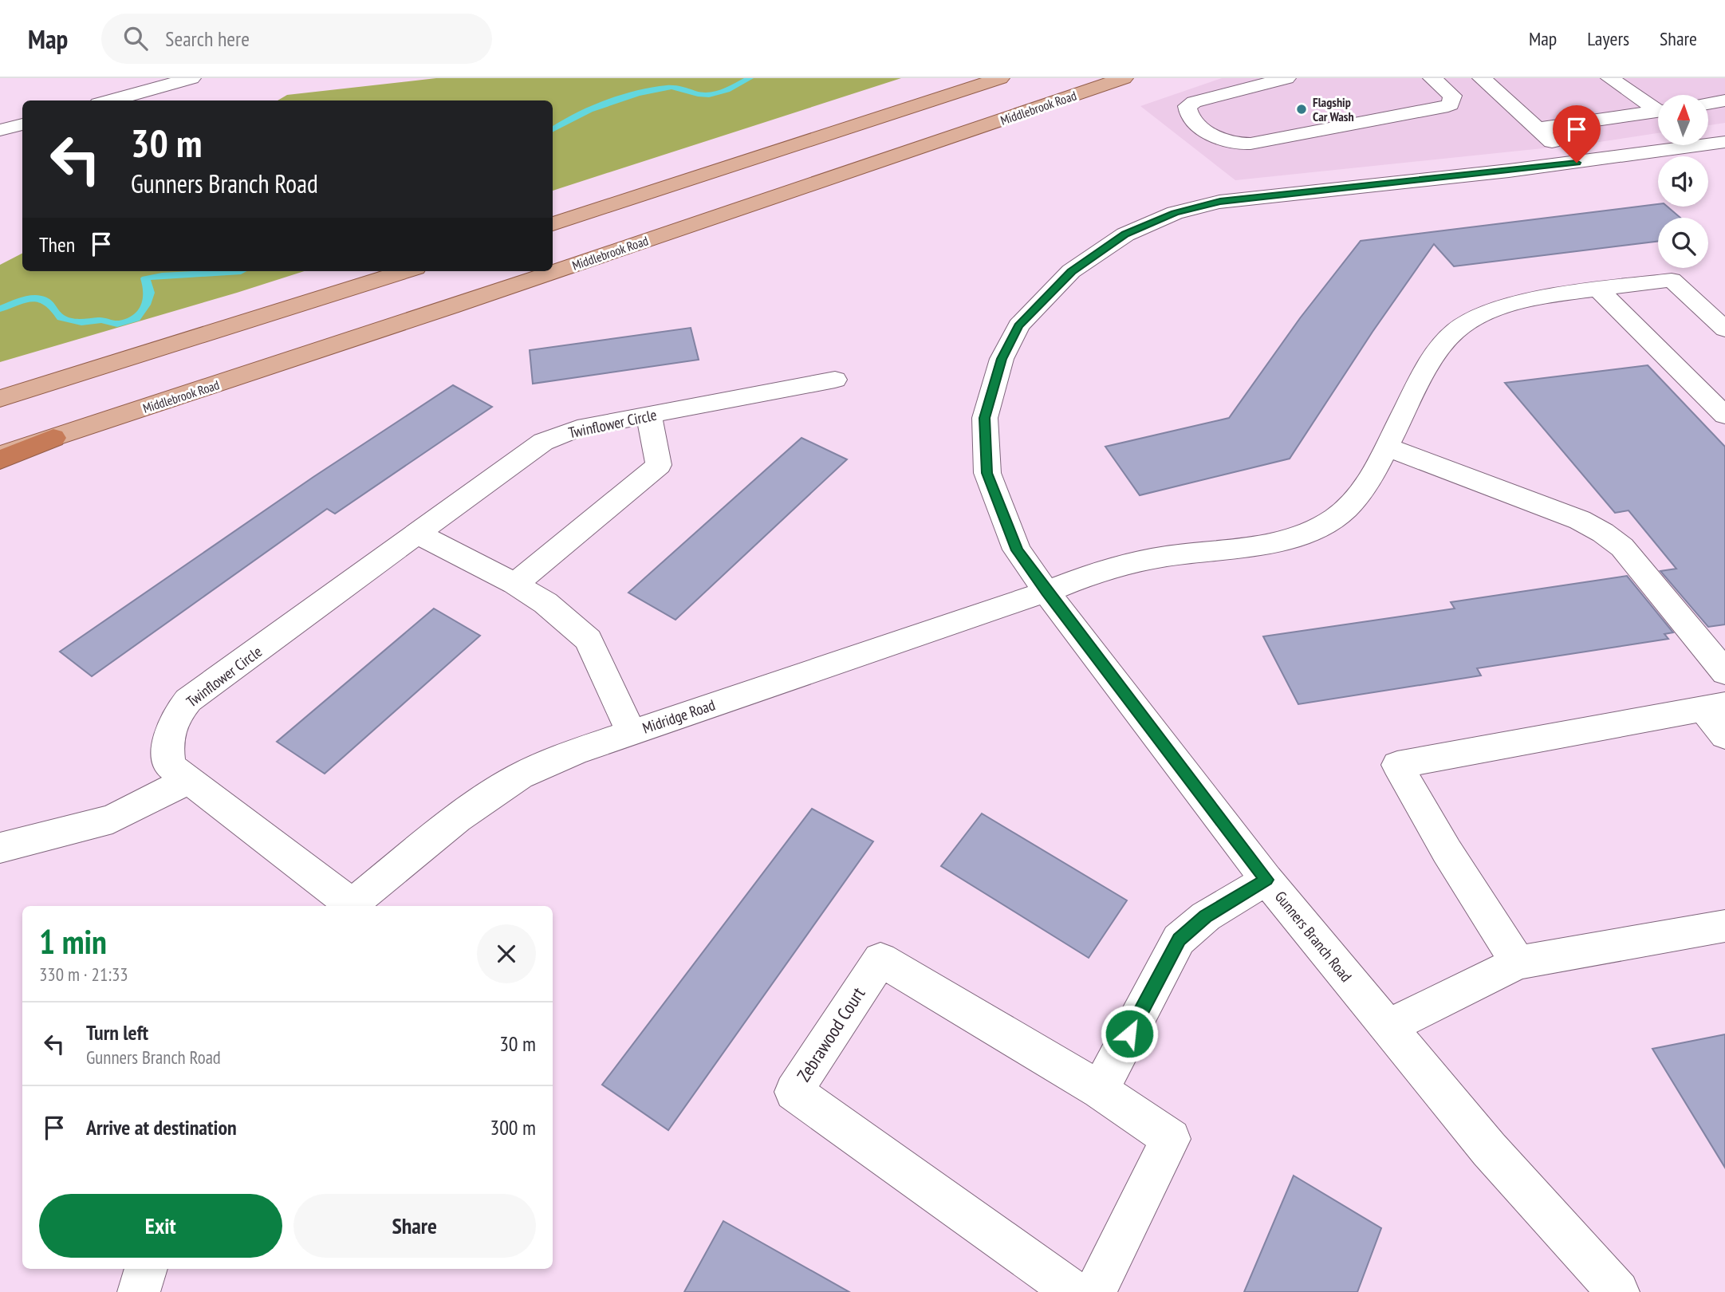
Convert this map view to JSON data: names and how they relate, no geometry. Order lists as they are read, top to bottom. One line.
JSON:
{"streets":{"main road":["Middlebrook Road"],"street":["Twinflower Circle","Midridge Road","Gunners Branch Road","Zebrawood Court"]},"crossings":[["Twinflower Circle","Midridge Road"],["Midridge Road","Gunners Branch Road"]],"places":["Flagship Car Wash"],"north":"top","page":{"header":"Map","search":"Search here","nav":["Map","Layers","Share"],"turn":["30 m","Gunners Branch Road"],"then":"Then","heading":["1 min","330 m · 21:33"],"list":[{"name":"Turn left","note":"Gunners Branch Road","value":"30 m"},{"name":"Arrive at destination","value":"300 m"}],"buttons":["Exit","Share"]}}
